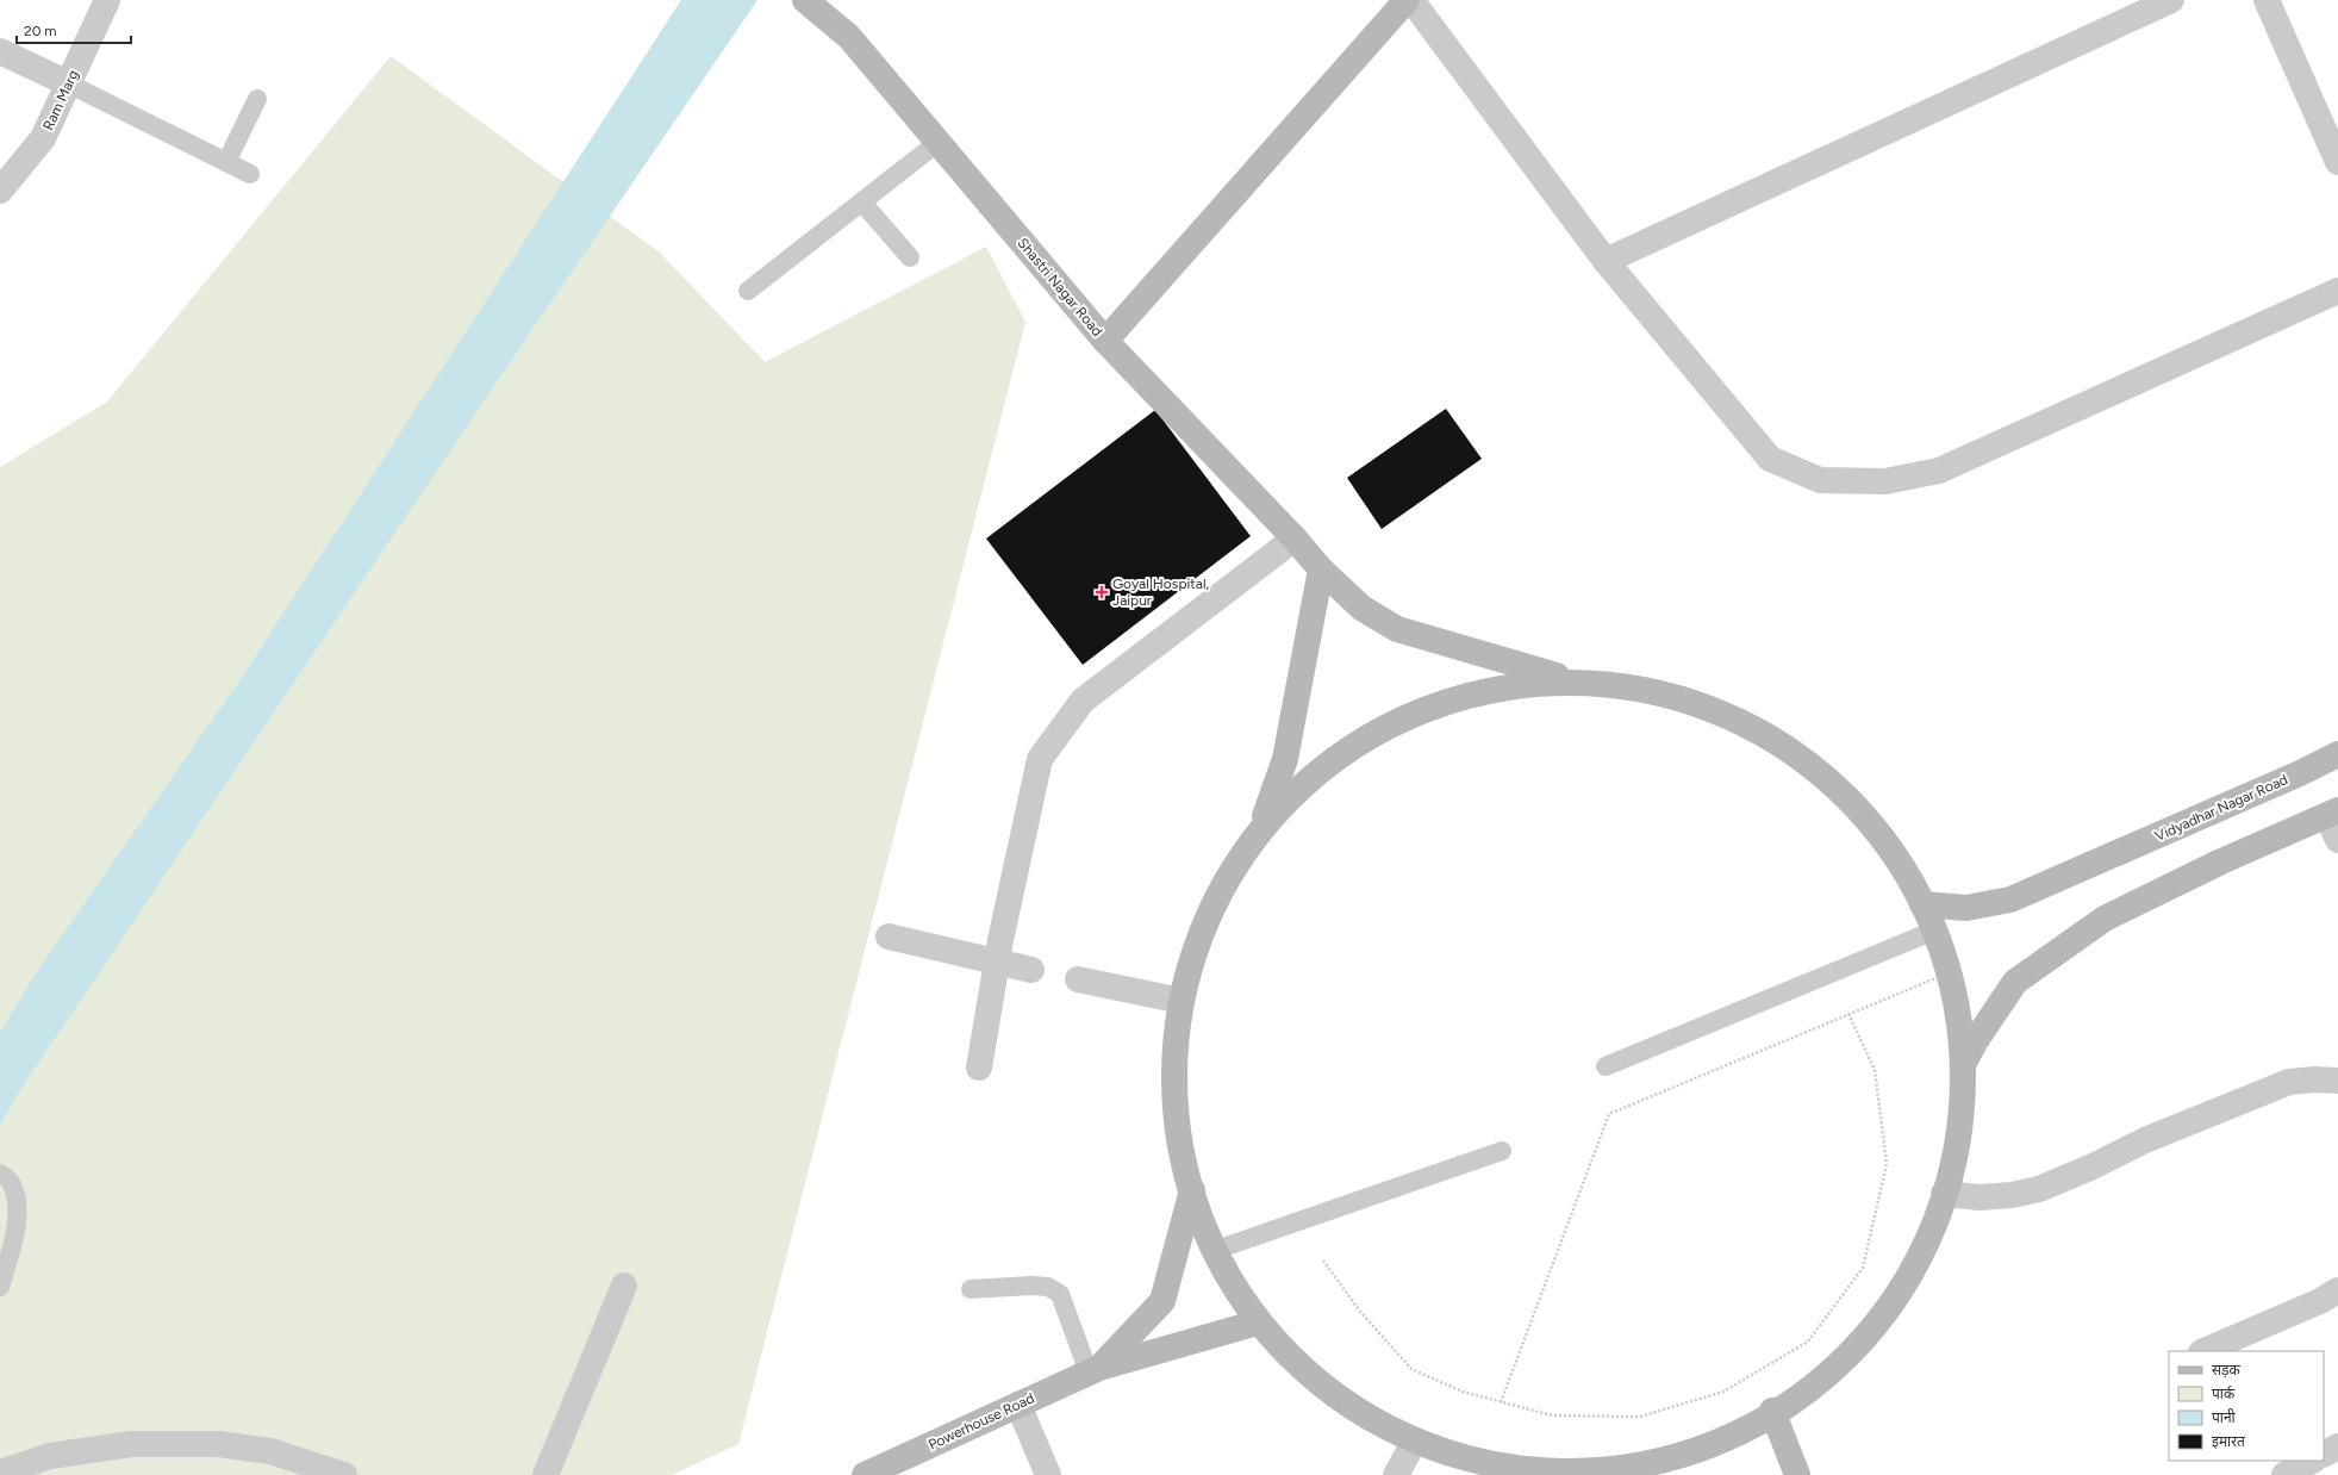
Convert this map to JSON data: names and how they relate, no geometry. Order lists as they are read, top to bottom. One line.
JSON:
{"streets":{"main road":["Shastri Nagar Road","Vidyadhar Nagar Road","Powerhouse Road"],"street":["Ram Marg"]},"places":{"health":["Goyal Hospital, Jaipur"]},"legend":["सड़क","पार्क","पानी","इमारत"],"scale_bar":"20 m"}
